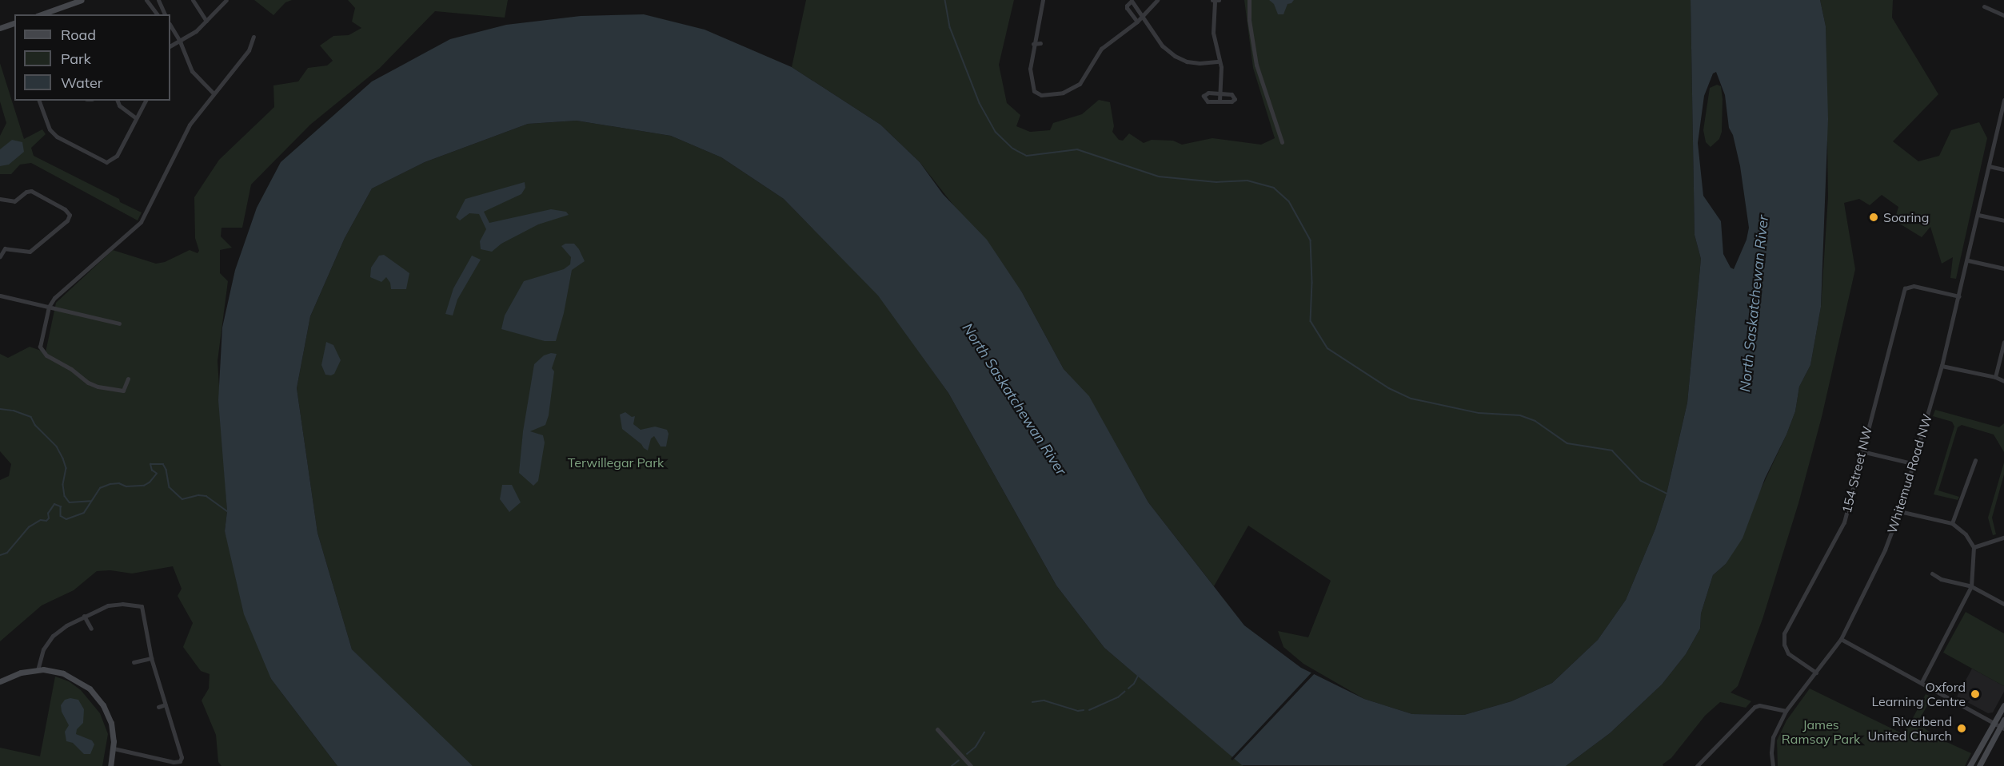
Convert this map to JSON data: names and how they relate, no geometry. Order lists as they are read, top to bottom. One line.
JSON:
{"streets":{"street":["154 Street NW","Whitemud Road NW"]},"crossings":[["154 Street NW","Whitemud Road NW"]],"water":["North Saskatchewan River"],"parks":["Terwillegar Park","James Ramsay Park"],"places":["Soaring","Oxford Learning Centre","Riverbend United Church"],"legend":["Road","Park","Water"]}
